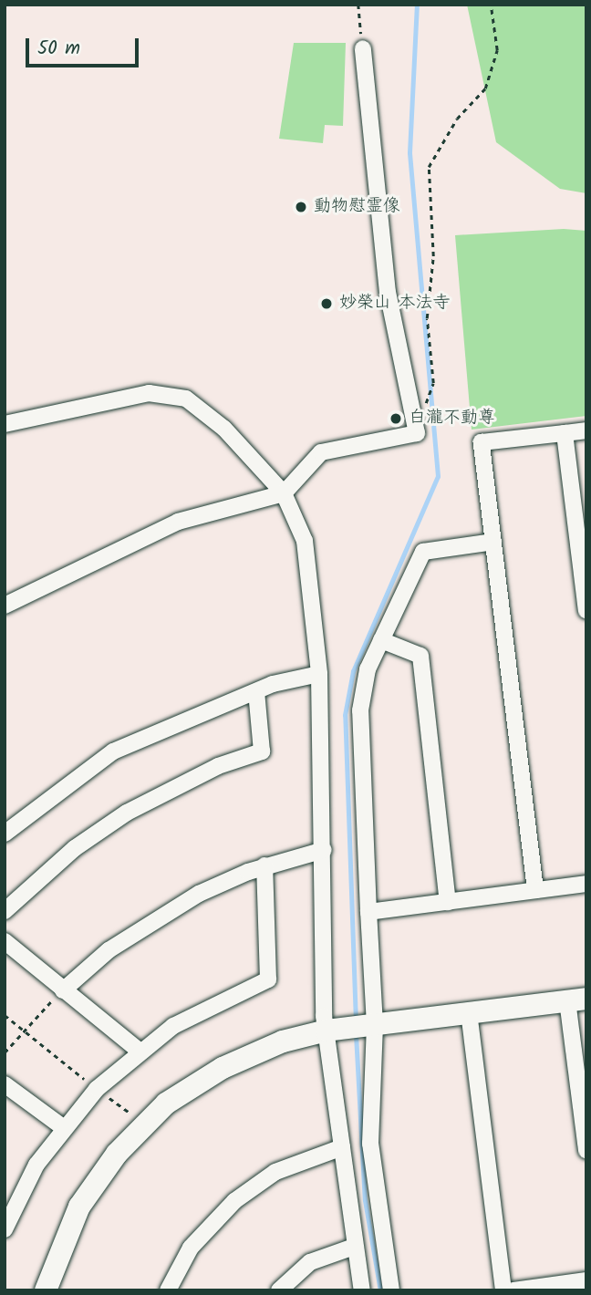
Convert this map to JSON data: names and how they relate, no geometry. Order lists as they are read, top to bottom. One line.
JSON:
{"places":["動物慰霊像","妙榮山 本法寺","白瀧不動尊"],"scale_bar":"50 m"}
